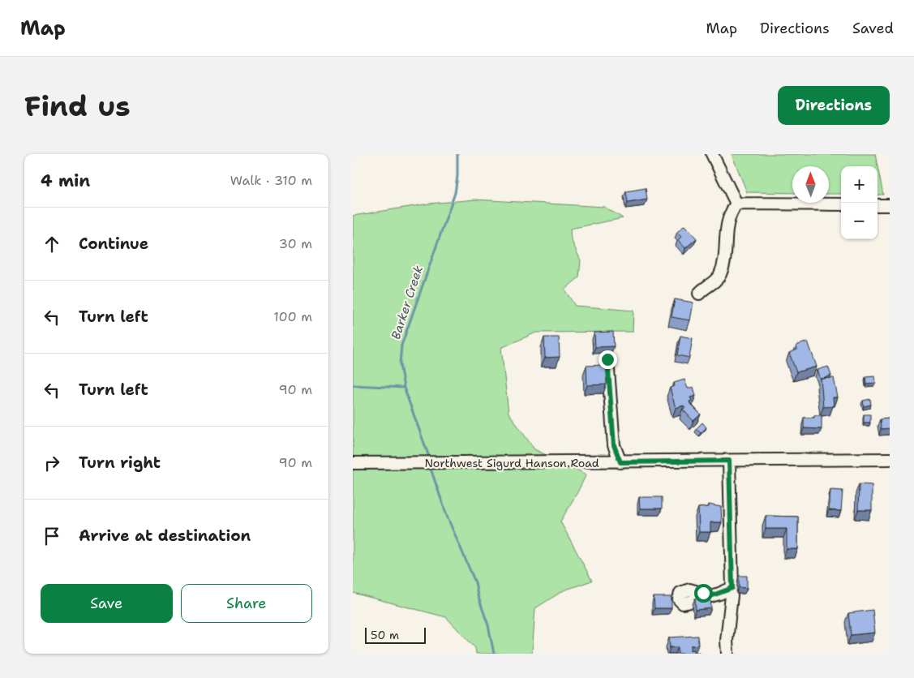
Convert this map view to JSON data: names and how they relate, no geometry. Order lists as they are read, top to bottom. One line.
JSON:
{"streets":{"street":["Northwest Sigurd Hanson Road"]},"water":["Barker Creek"],"scale_bar":"50 m","north":"top","page":{"header":"Map","nav":["Map","Directions","Saved"],"buttons":["Directions",["Save","Share"]],"title":"Find us","heading":["4 min","Walk · 310 m"],"map_buttons":["+","−"],"list":[["Continue","30 m"],["Turn left","100 m"],["Turn left","90 m"],["Turn right","90 m"],"Arrive at destination"],"scale":"50 m"}}
